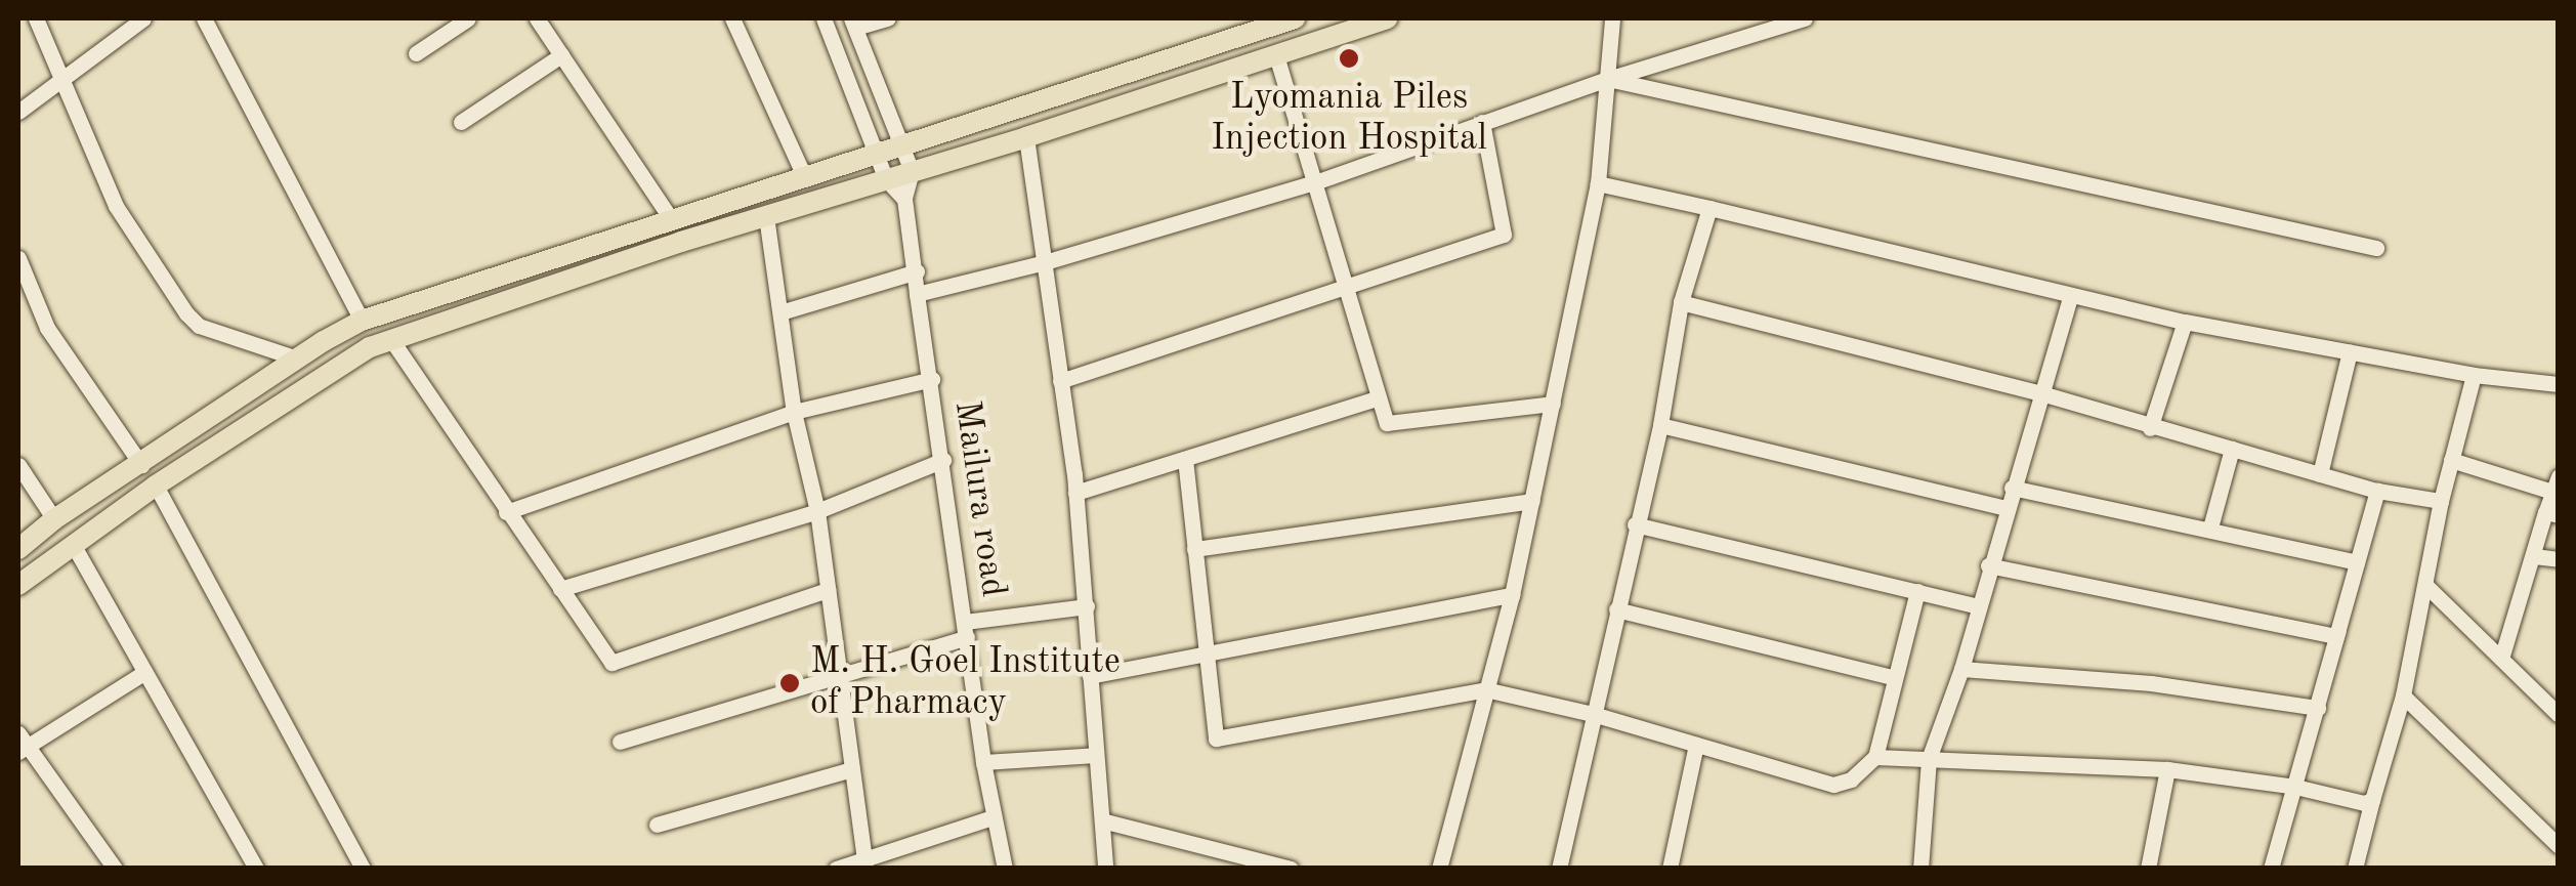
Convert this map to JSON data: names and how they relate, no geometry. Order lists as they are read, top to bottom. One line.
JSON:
{"streets":{"street":["Mailura road"]},"places":["Lyomania Piles Injection Hospital","M. H. Goel Institute of Pharmacy"]}
